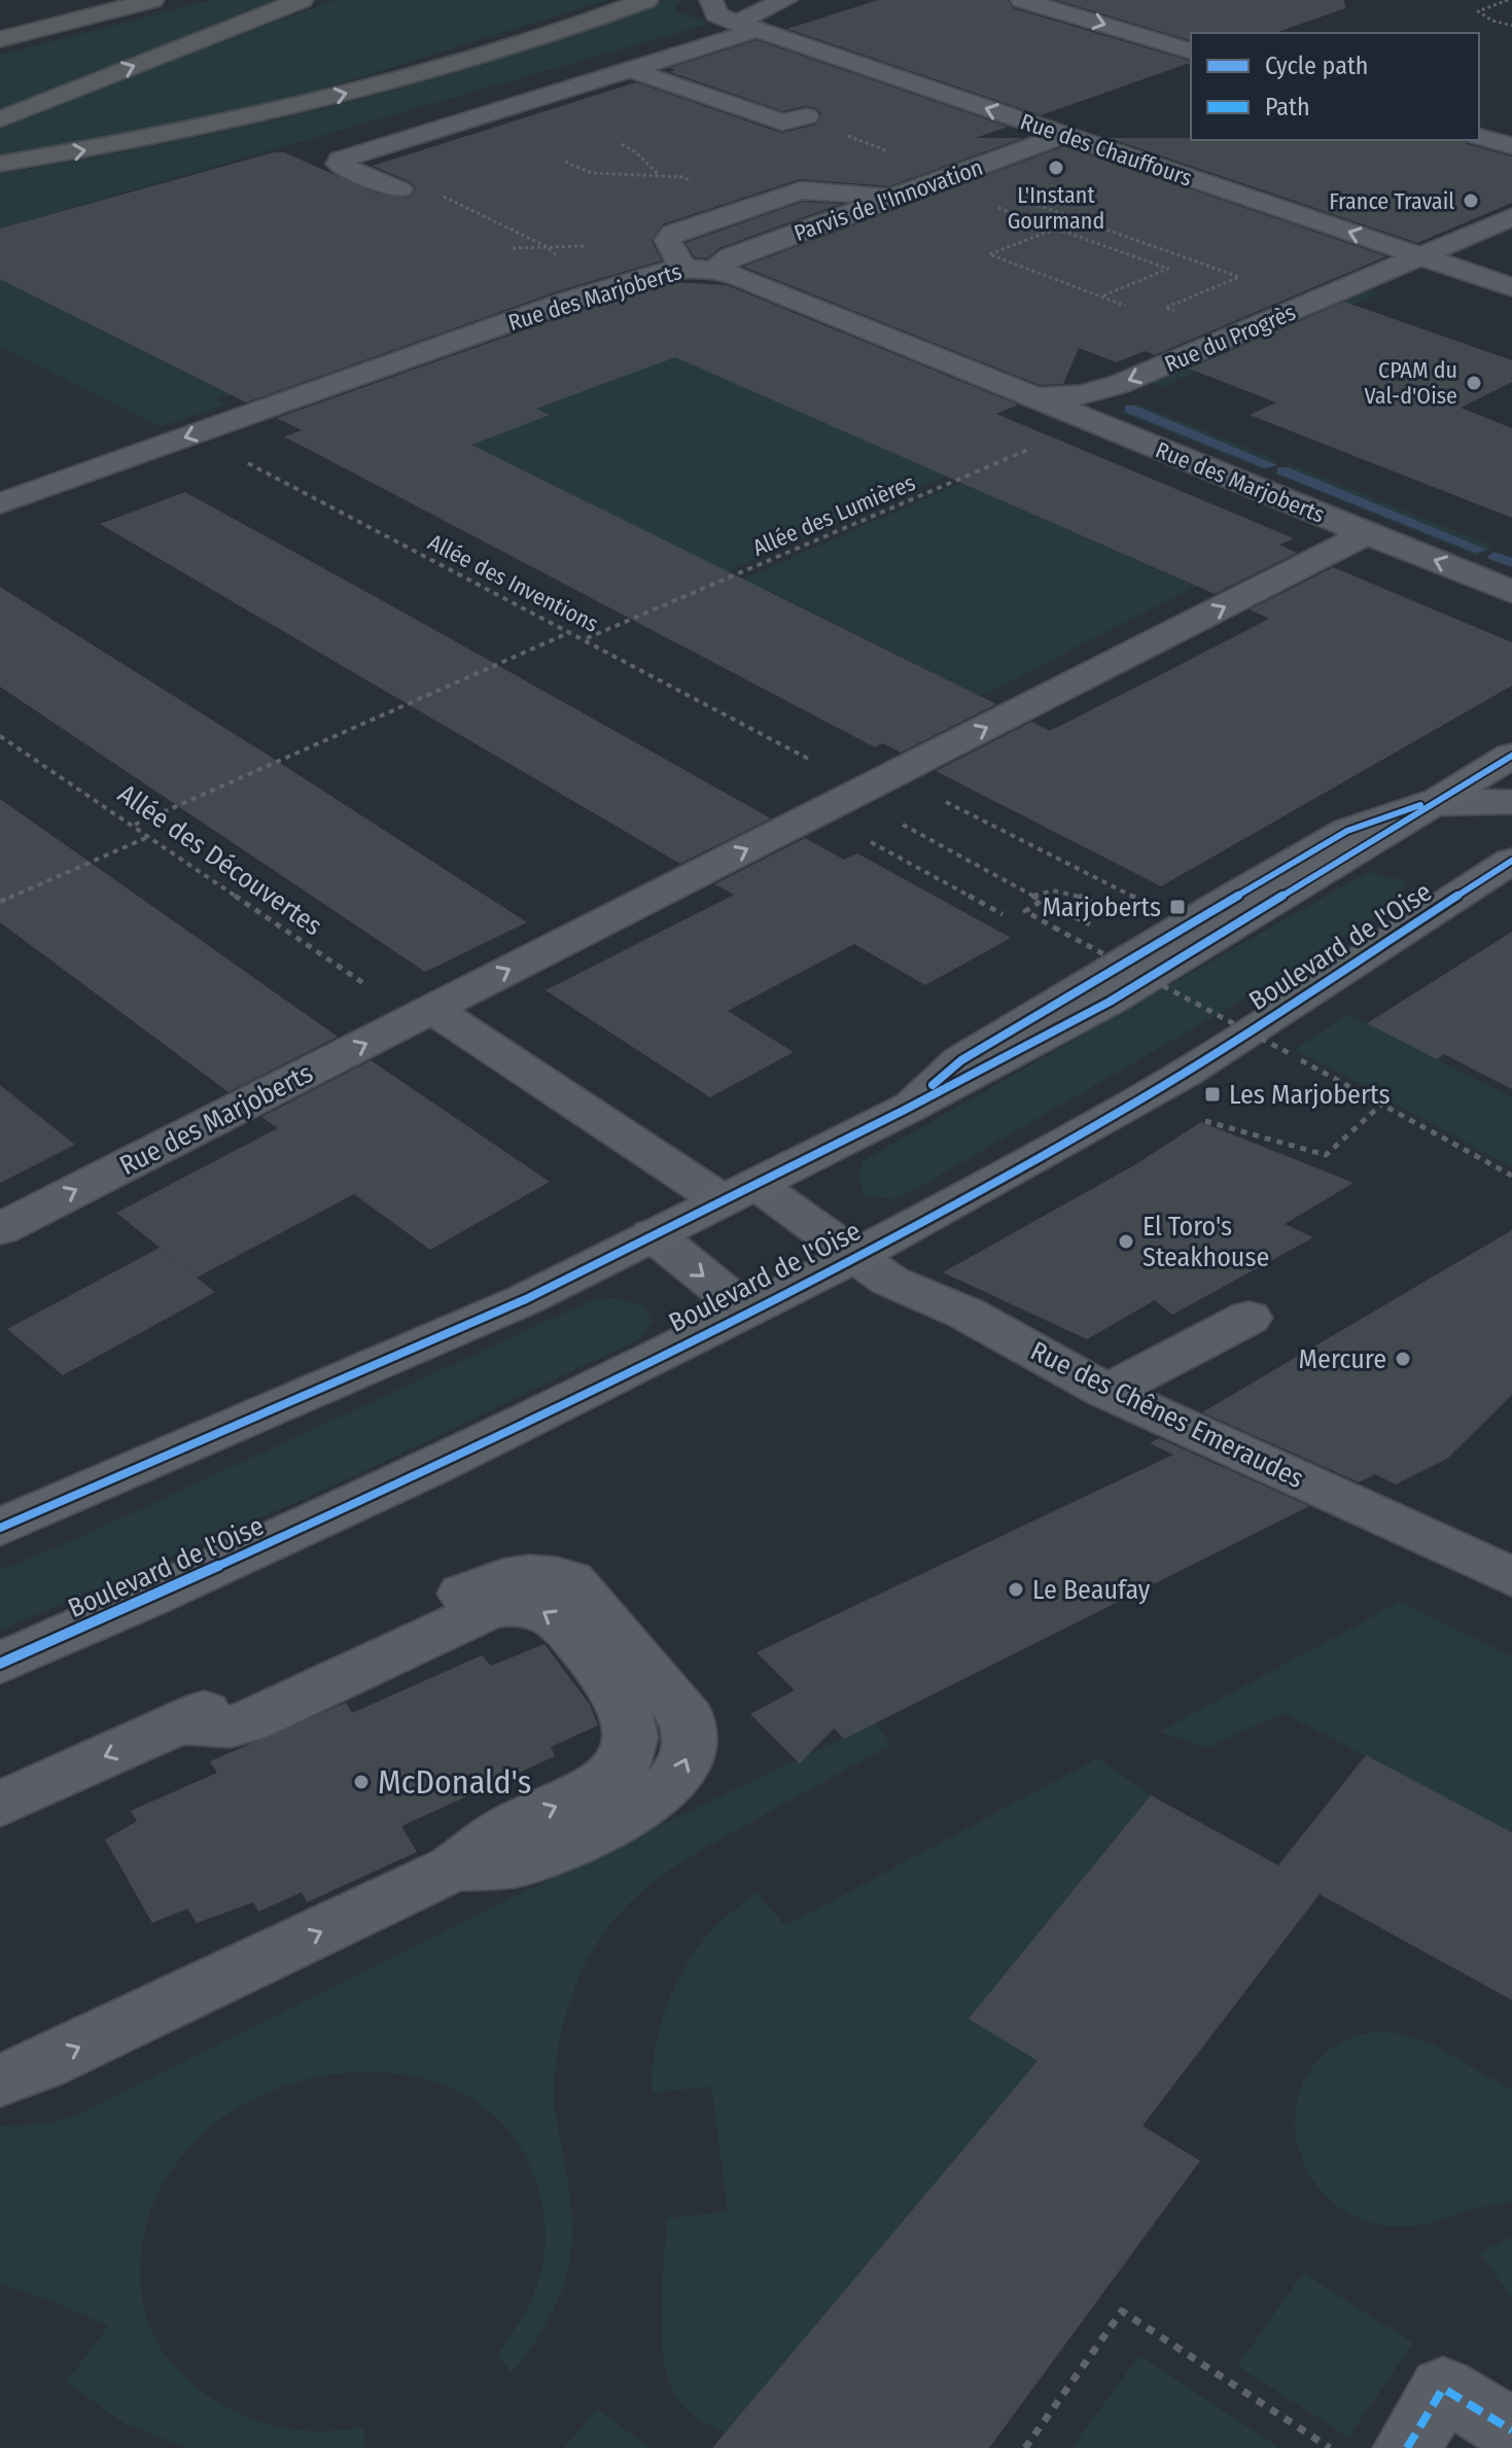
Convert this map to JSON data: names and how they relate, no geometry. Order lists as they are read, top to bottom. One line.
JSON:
{"streets":{"main road":["Boulevard de l'Oise"],"street":["Rue des Chauffours","Parvis de l'Innovation","Rue des Marjoberts","Rue du Progrès","Rue des Chênes Emeraudes"],"path":["Allée des Lumières","Allée des Inventions","Allée des Découvertes"]},"crossings":[["Rue des Chauffours","Parvis de l'Innovation"],["Rue des Chauffours","Rue du Progrès"],["Parvis de l'Innovation","Rue des Marjoberts"],["Rue des Marjoberts","Rue du Progrès"],["Rue des Marjoberts","Allée des Lumières"],["Rue des Marjoberts","Allée des Inventions"],["Rue des Marjoberts","Allée des Découvertes"],["Allée des Lumières","Allée des Inventions"],["Boulevard de l'Oise","Rue des Chênes Emeraudes"]],"one_way":["Rue du Progrès"],"places":{"other":["L'Instant Gourmand","France Travail","CPAM du Val-d'Oise","El Toro's Steakhouse","Mercure","Le Beaufay","McDonald's"],"transit":["Marjoberts","Les Marjoberts"]},"legend":["Cycle path","Path"]}
